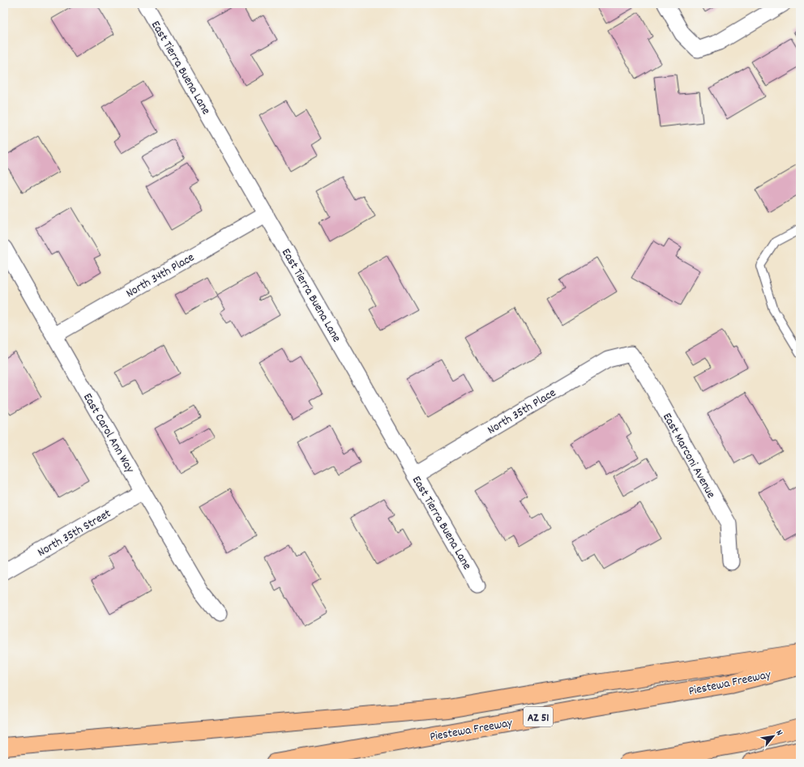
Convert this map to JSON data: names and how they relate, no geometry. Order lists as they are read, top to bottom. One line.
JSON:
{"streets":{"highway":["Piestewa Freeway","AZ 51"],"street":["East Tierra Buena Lane","North 34th Place","North 35th Place","East Carol Ann Way","East Marconi Avenue","North 35th Street"]},"crossings":[["East Tierra Buena Lane","North 34th Place"],["East Tierra Buena Lane","North 35th Place"],["North 34th Place","East Carol Ann Way"],["North 35th Place","East Marconi Avenue"],["East Carol Ann Way","North 35th Street"]],"north":"top right"}
